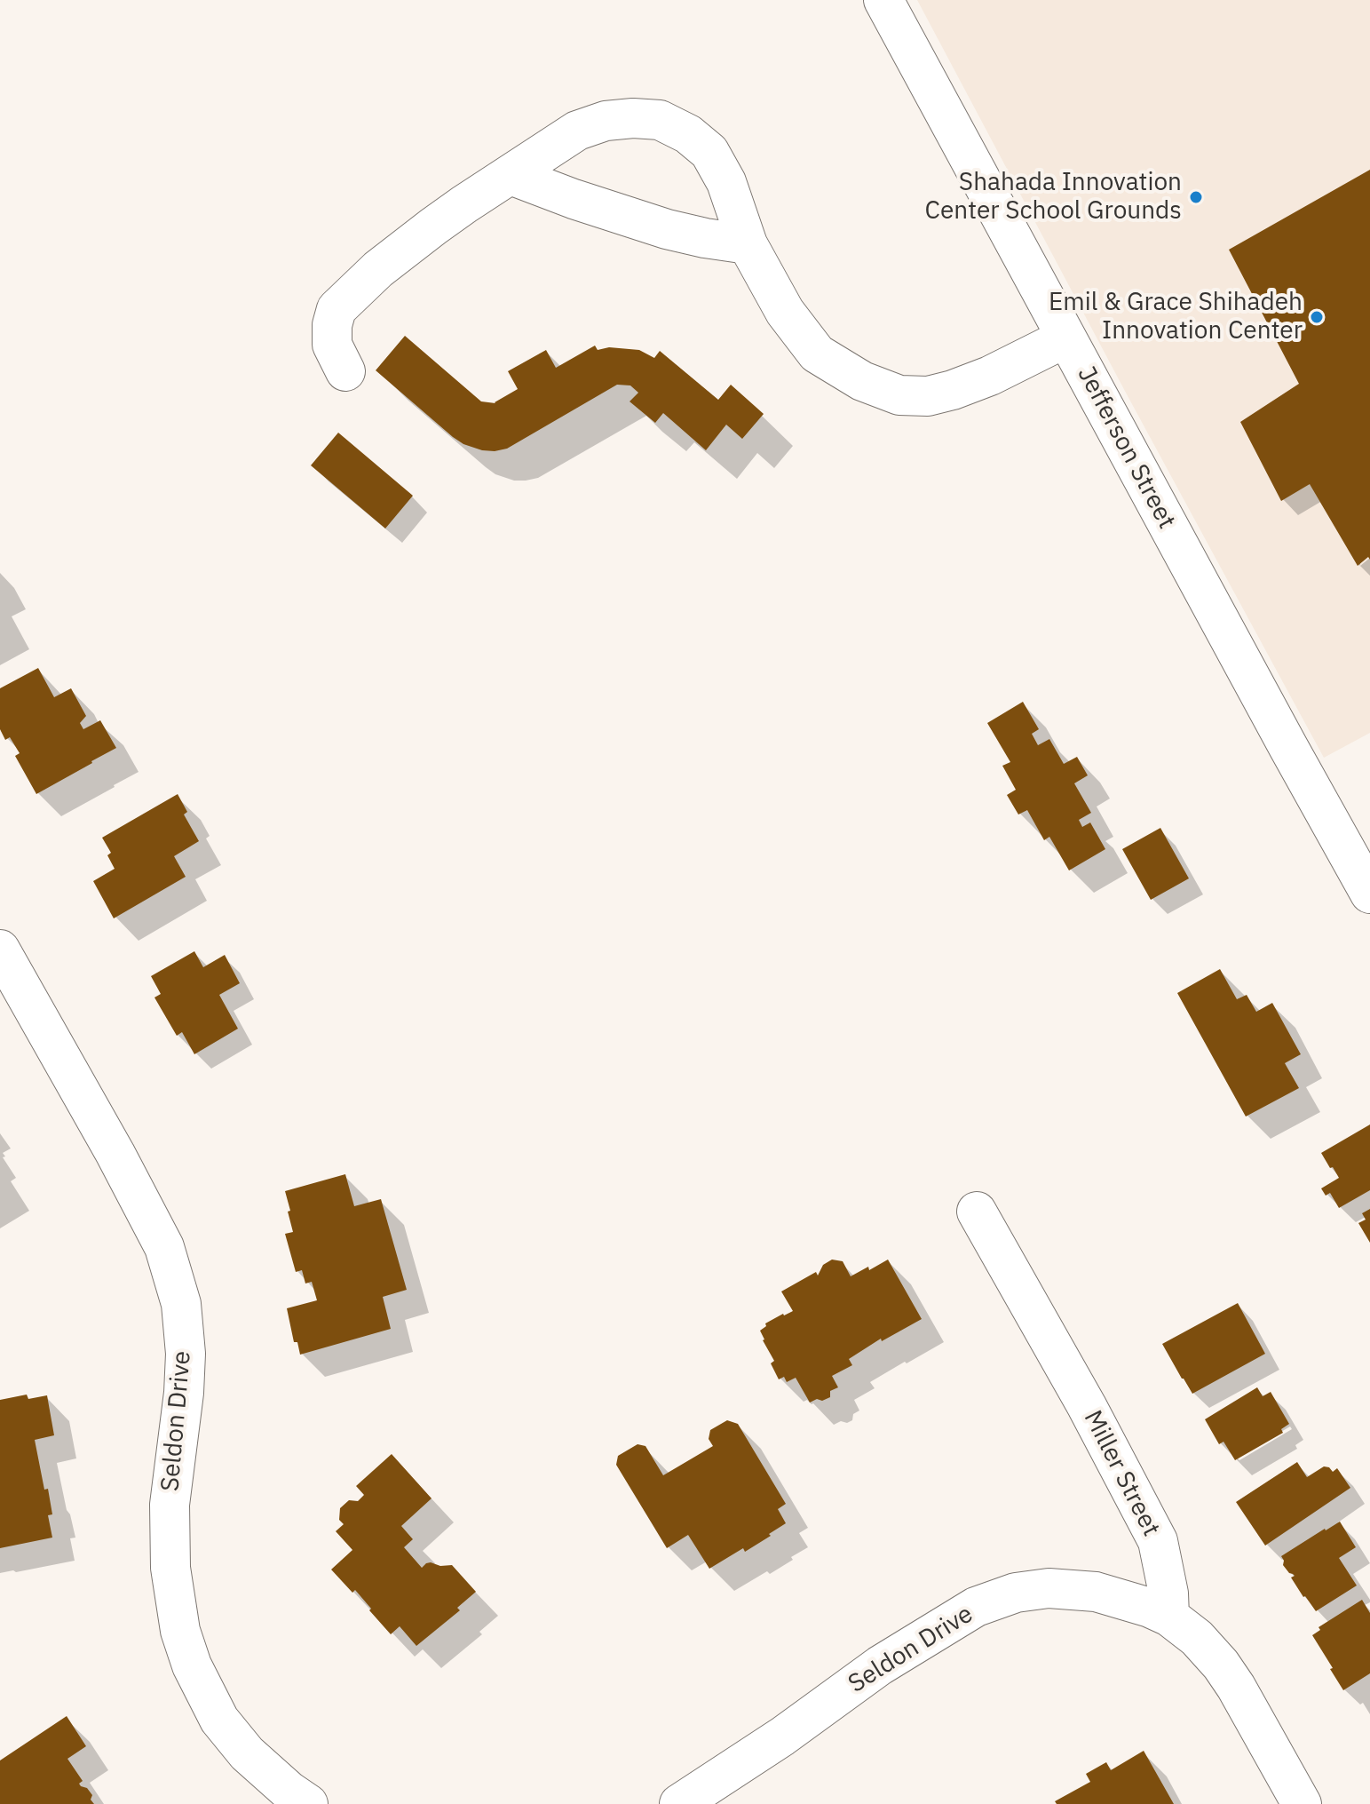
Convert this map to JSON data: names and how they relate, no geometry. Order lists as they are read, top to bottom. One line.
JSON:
{"streets":{"street":["Jefferson Street","Seldon Drive","Miller Street"]},"crossings":[["Seldon Drive","Miller Street"]],"places":["Shahada Innovation Center School Grounds","Emil & Grace Shihadeh Innovation Center"]}
